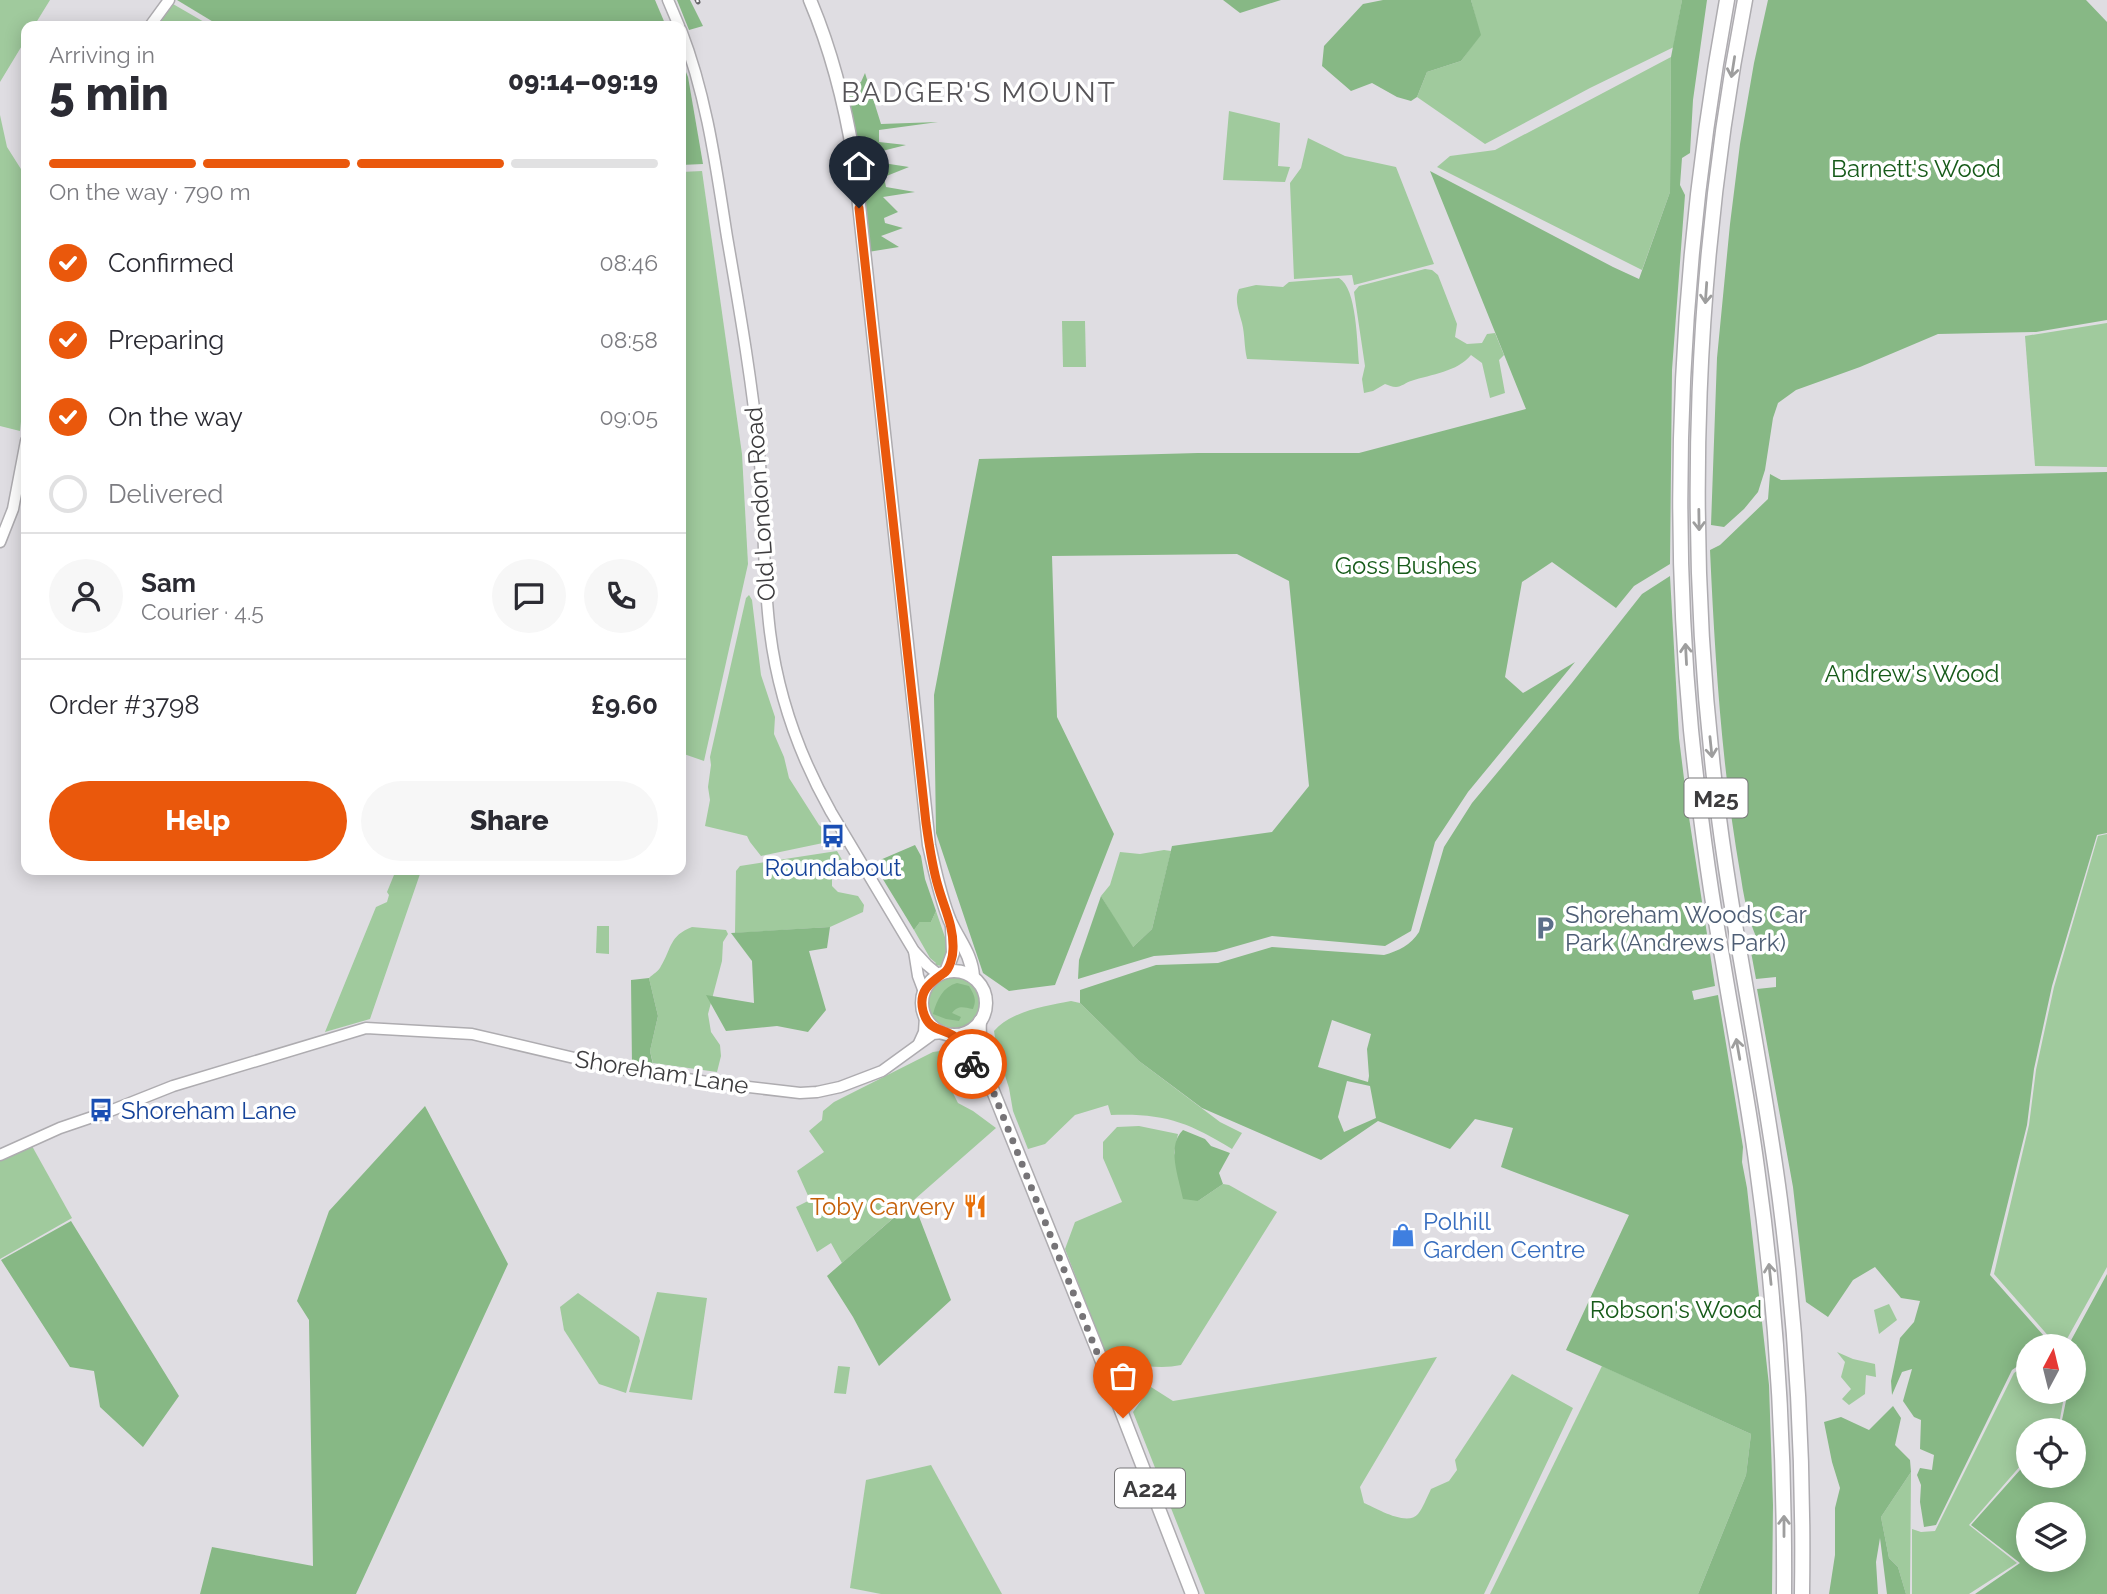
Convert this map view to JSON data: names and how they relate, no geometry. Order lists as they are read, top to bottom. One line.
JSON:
{"streets":{"highway":["M25"],"main road":["A224"],"street":["Old London Road","Shoreham Lane"]},"crossings":[["Old London Road","Shoreham Lane"],["Old London Road","A224"],["Shoreham Lane","A224"]],"districts":["BADGER'S MOUNT"],"parks":["Barnett's Wood","Goss Bushes","Andrew's Wood","Robson's Wood"],"places":{"bus stop":["Roundabout","Shoreham Lane"],"parking":["Shoreham Woods Car Park (Andrews Park)"],"restaurant":["Toby Carvery"],"shop":["Polhill Garden Centre"]},"north":"top","page":{"heading":["5 min","Arriving in","09:14–09:19"],"panel":["Sam","Courier · 4.5","Order #3798","£9.60"],"bar":"On the way · 790 m","list":[["Confirmed","08:46"],["Preparing","08:58"],["On the way","09:05"],"Delivered"],"buttons":["Help","Share"]}}
